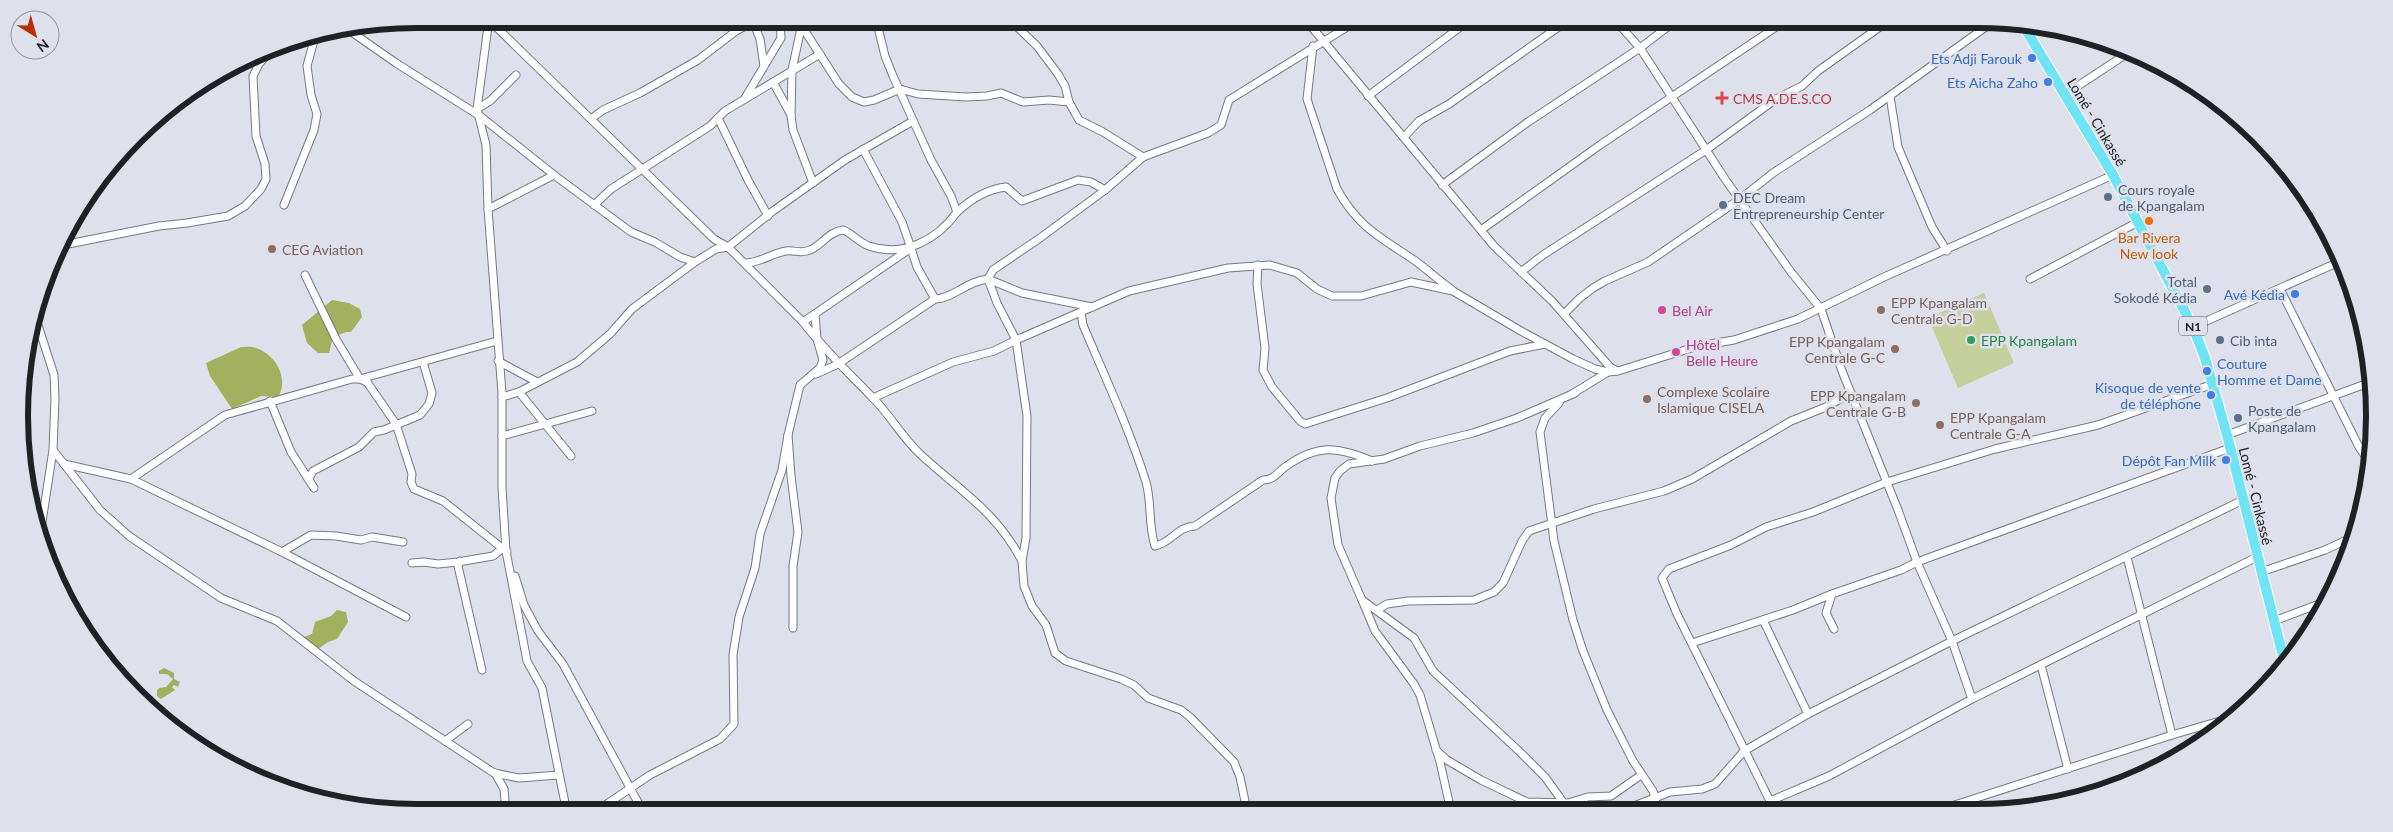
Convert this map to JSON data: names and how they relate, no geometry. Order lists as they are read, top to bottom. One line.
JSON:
{"streets":{"highway":["Lomé - Cinkassé","N1"]},"places":{"other":["Ets Adji Farouk","Ets Aicha Zaho","Cours royale de Kpangalam","DEC Dream Entrepreneurship Center","Bar Rivera New look","CEG Aviation","Total Sokodé Kédia","Avé Kédia","Bel Air","EPP Kpangalam Centrale G-D","EPP Kpangalam","Cib inta","EPP Kpangalam Centrale G-C","Hôtel Belle Heure","Couture Homme et Dame","Kisoque de vente de téléphone","Complexe Scolaire Islamique CISELA","EPP Kpangalam Centrale G-B","Poste de Kpangalam","EPP Kpangalam Centrale G-A","Dépôt Fan Milk"],"health":["CMS A.DE.S.CO"]},"north":"bottom right"}
